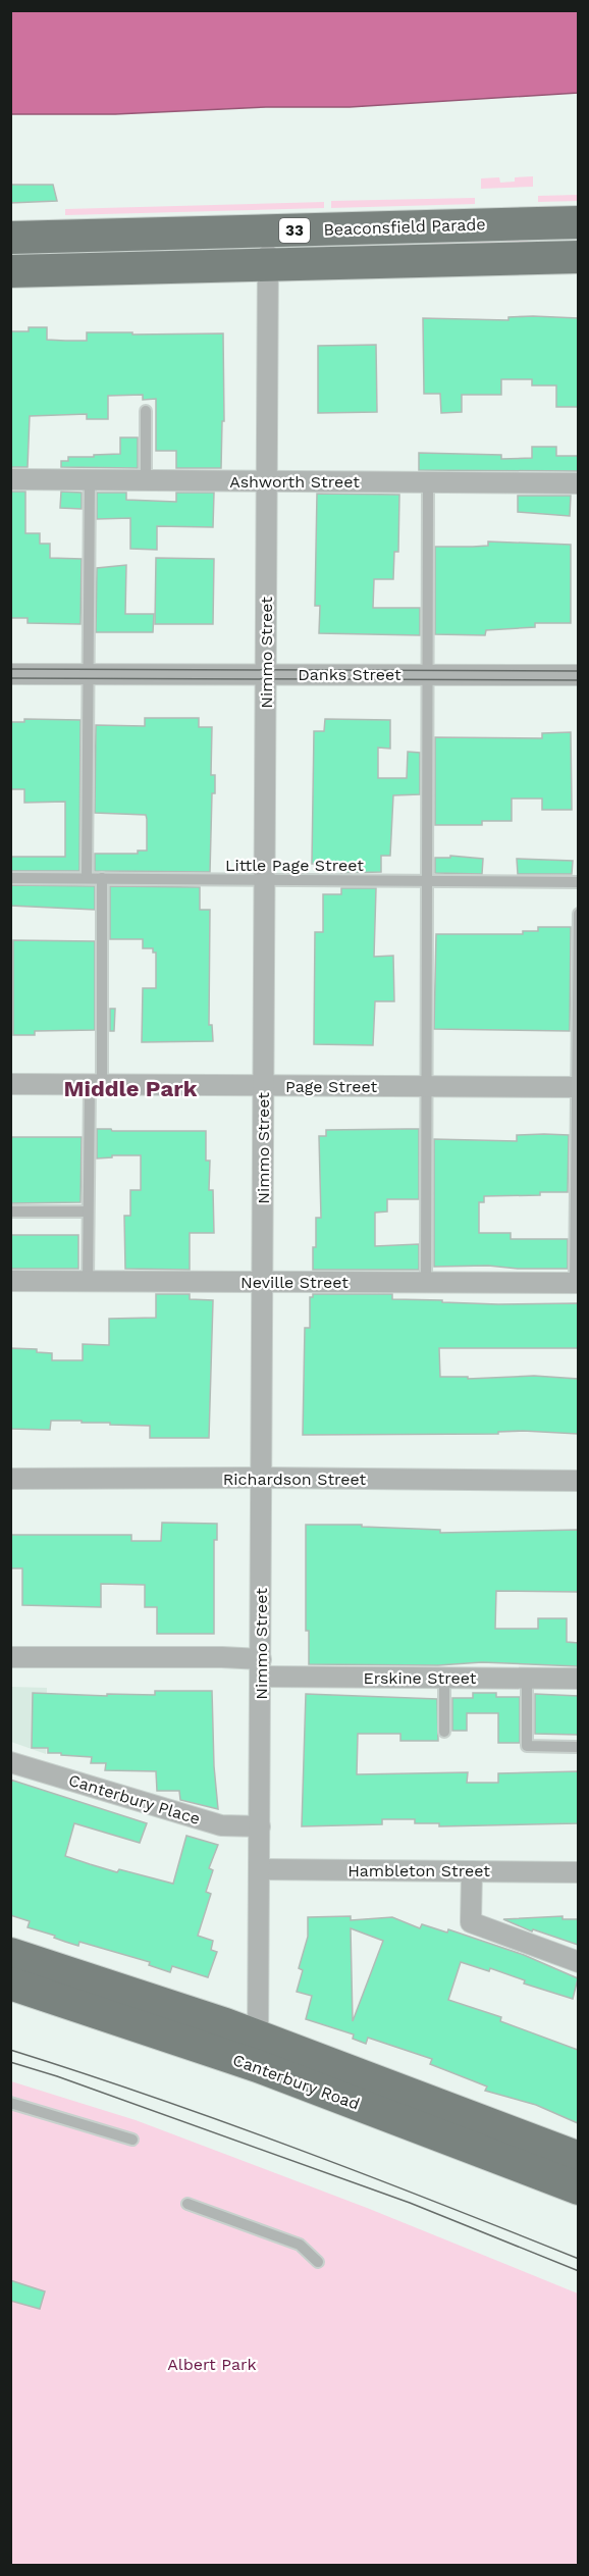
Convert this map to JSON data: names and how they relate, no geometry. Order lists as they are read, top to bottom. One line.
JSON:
{"streets":{"main road":["Beaconsfield Parade","33","Canterbury Road"],"street":["Ashworth Street","Nimmo Street","Danks Street","Page Street","Neville Street","Richardson Street","Erskine Street","Canterbury Place","Hambleton Street"],"lane":["Little Page Street"]},"crossings":[["Beaconsfield Parade","Nimmo Street"],["Ashworth Street","Nimmo Street"],["Nimmo Street","Danks Street"],["Nimmo Street","Little Page Street"],["Nimmo Street","Page Street"],["Nimmo Street","Neville Street"],["Nimmo Street","Richardson Street"],["Nimmo Street","Erskine Street"],["Nimmo Street","Canterbury Place"],["Nimmo Street","Hambleton Street"],["Nimmo Street","Canterbury Road"]],"districts":["Middle Park"],"parks":["Albert Park"]}
